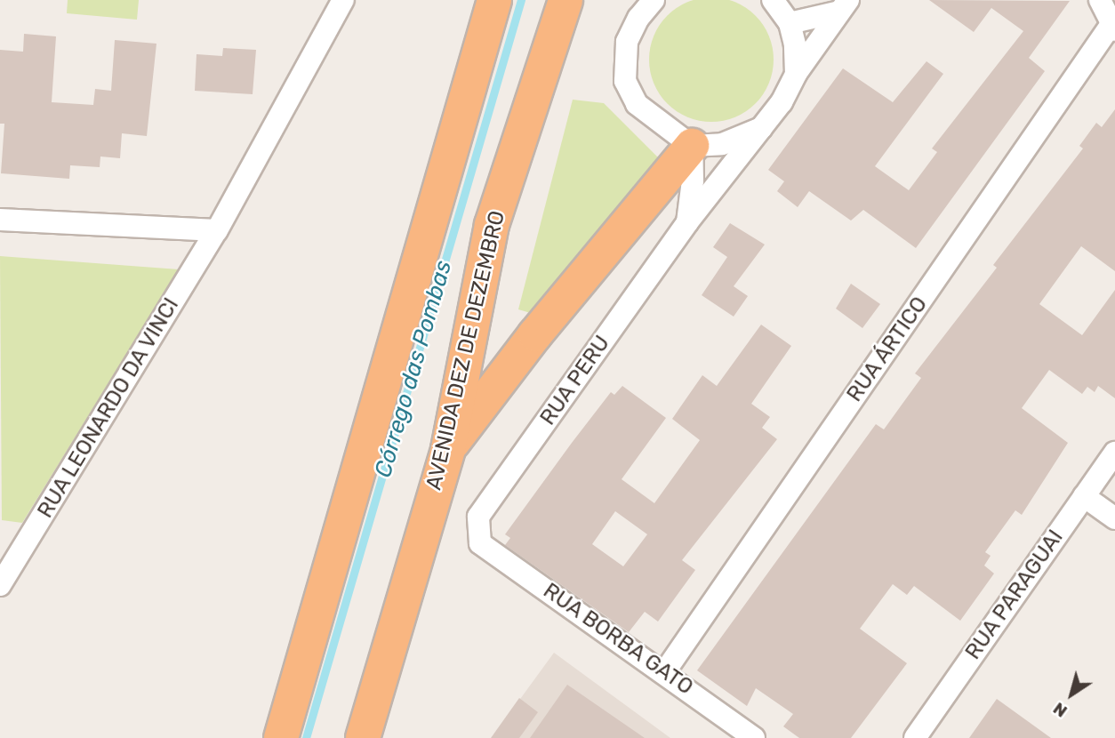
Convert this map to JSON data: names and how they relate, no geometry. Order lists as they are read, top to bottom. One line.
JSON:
{"streets":{"highway":["AVENIDA DEZ DE DEZEMBRO"],"street":["RUA ÁRTICO","RUA PERU","RUA LEONARDO DA VINCI","RUA PARAGUAI","RUA BORBA GATO"]},"crossings":[["RUA ÁRTICO","RUA BORBA GATO"],["RUA PERU","RUA BORBA GATO"]],"water":["Córrego das Pombas"],"north":"bottom left"}
